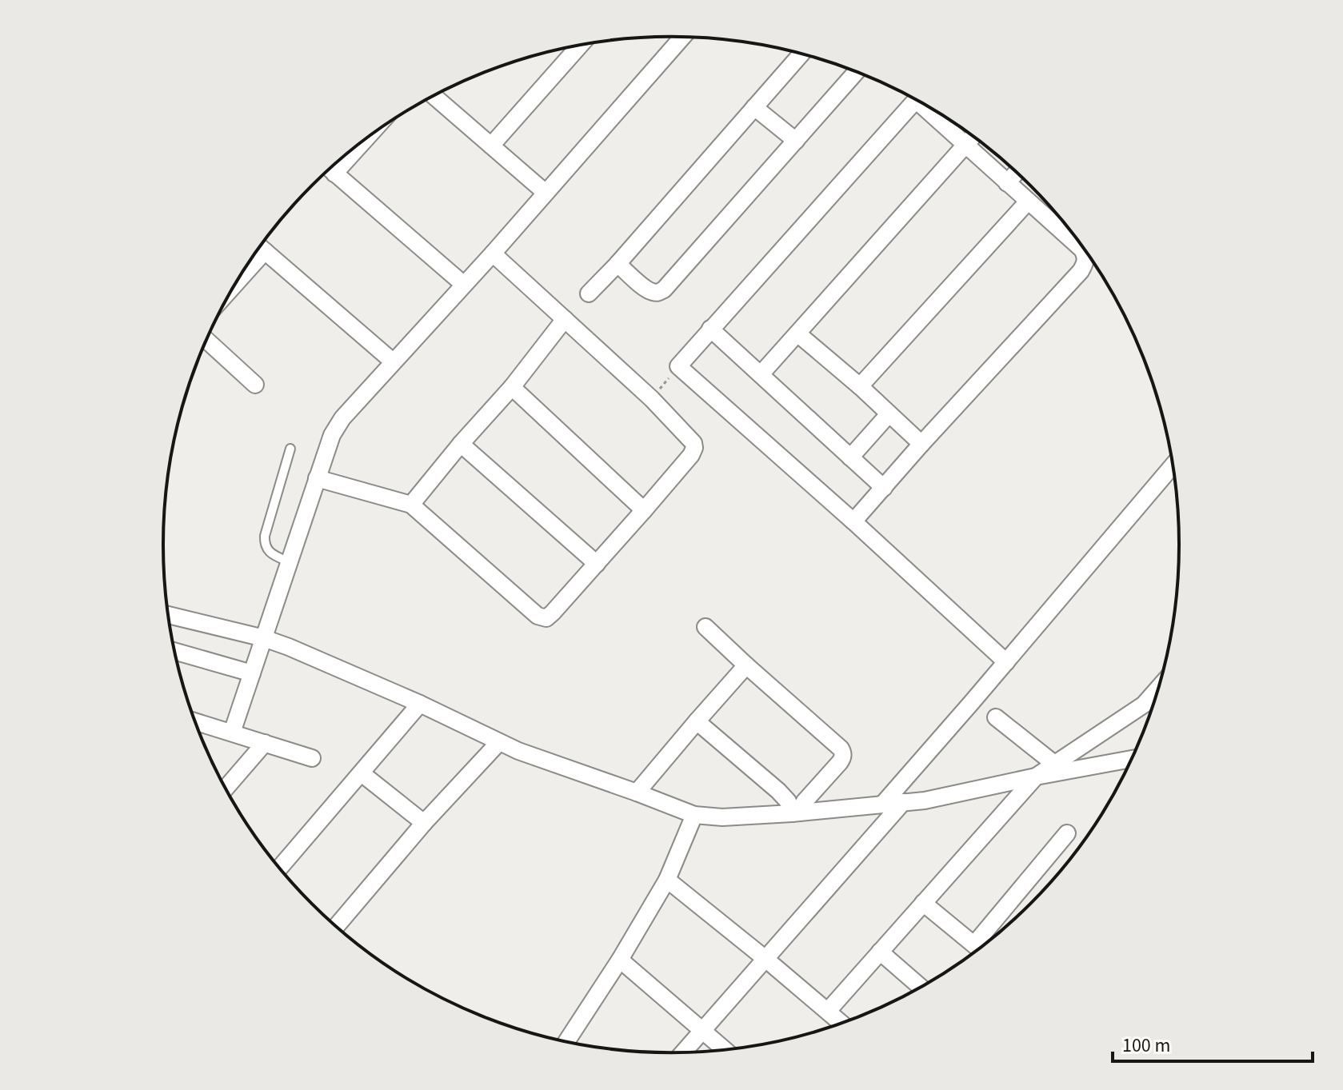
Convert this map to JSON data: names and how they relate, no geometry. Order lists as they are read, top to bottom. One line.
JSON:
{"scale_bar":"100 m"}
